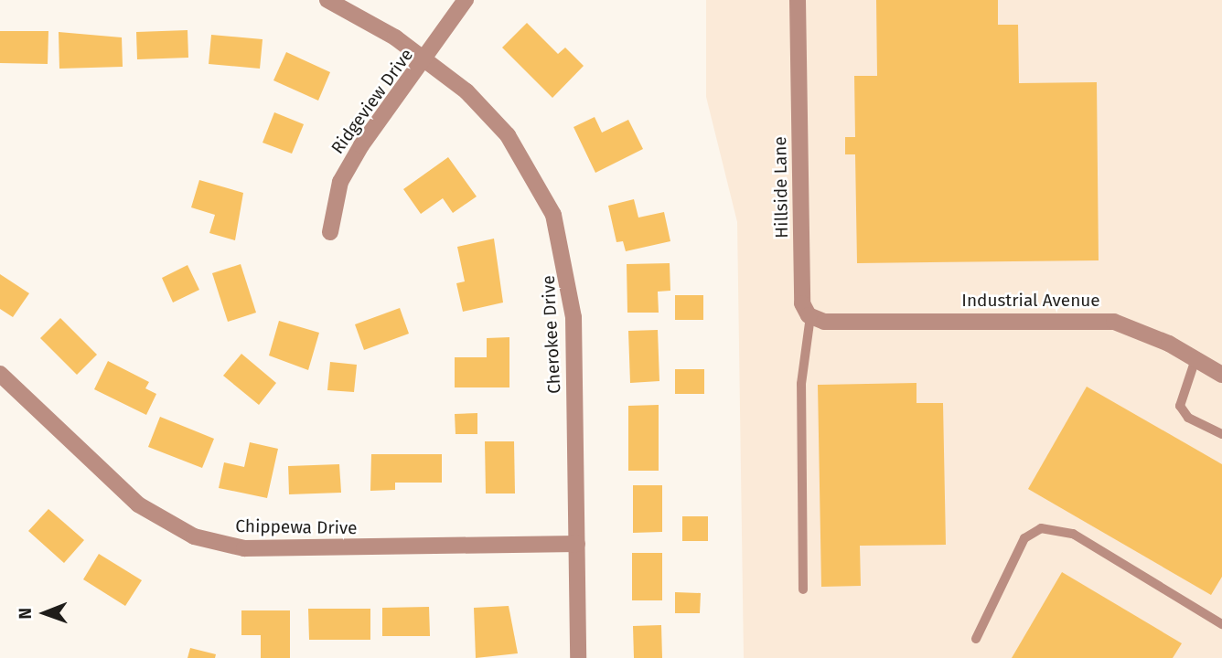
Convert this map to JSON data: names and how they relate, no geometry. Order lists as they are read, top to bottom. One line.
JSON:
{"streets":{"street":["Ridgeview Drive","Hillside Lane","Industrial Avenue","Cherokee Drive","Chippewa Drive"]},"crossings":[["Ridgeview Drive","Cherokee Drive"],["Hillside Lane","Industrial Avenue"],["Cherokee Drive","Chippewa Drive"]],"north":"left"}
